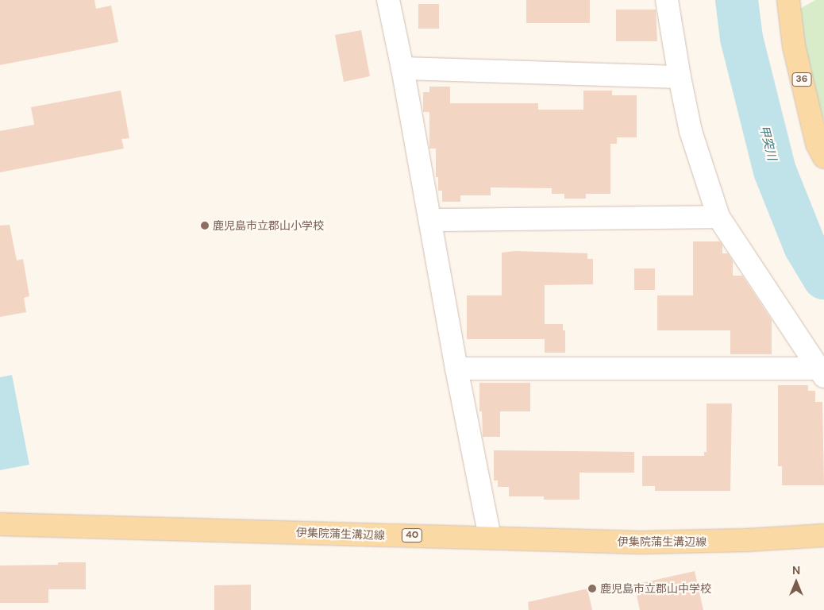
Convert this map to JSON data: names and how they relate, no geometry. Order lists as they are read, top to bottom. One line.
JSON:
{"streets":{"main road":["36","伊集院蒲生溝辺線","40"]},"water":["甲突川"],"places":["鹿児島市立郡山小学校","鹿児島市立郡山中学校"],"north":"top"}
